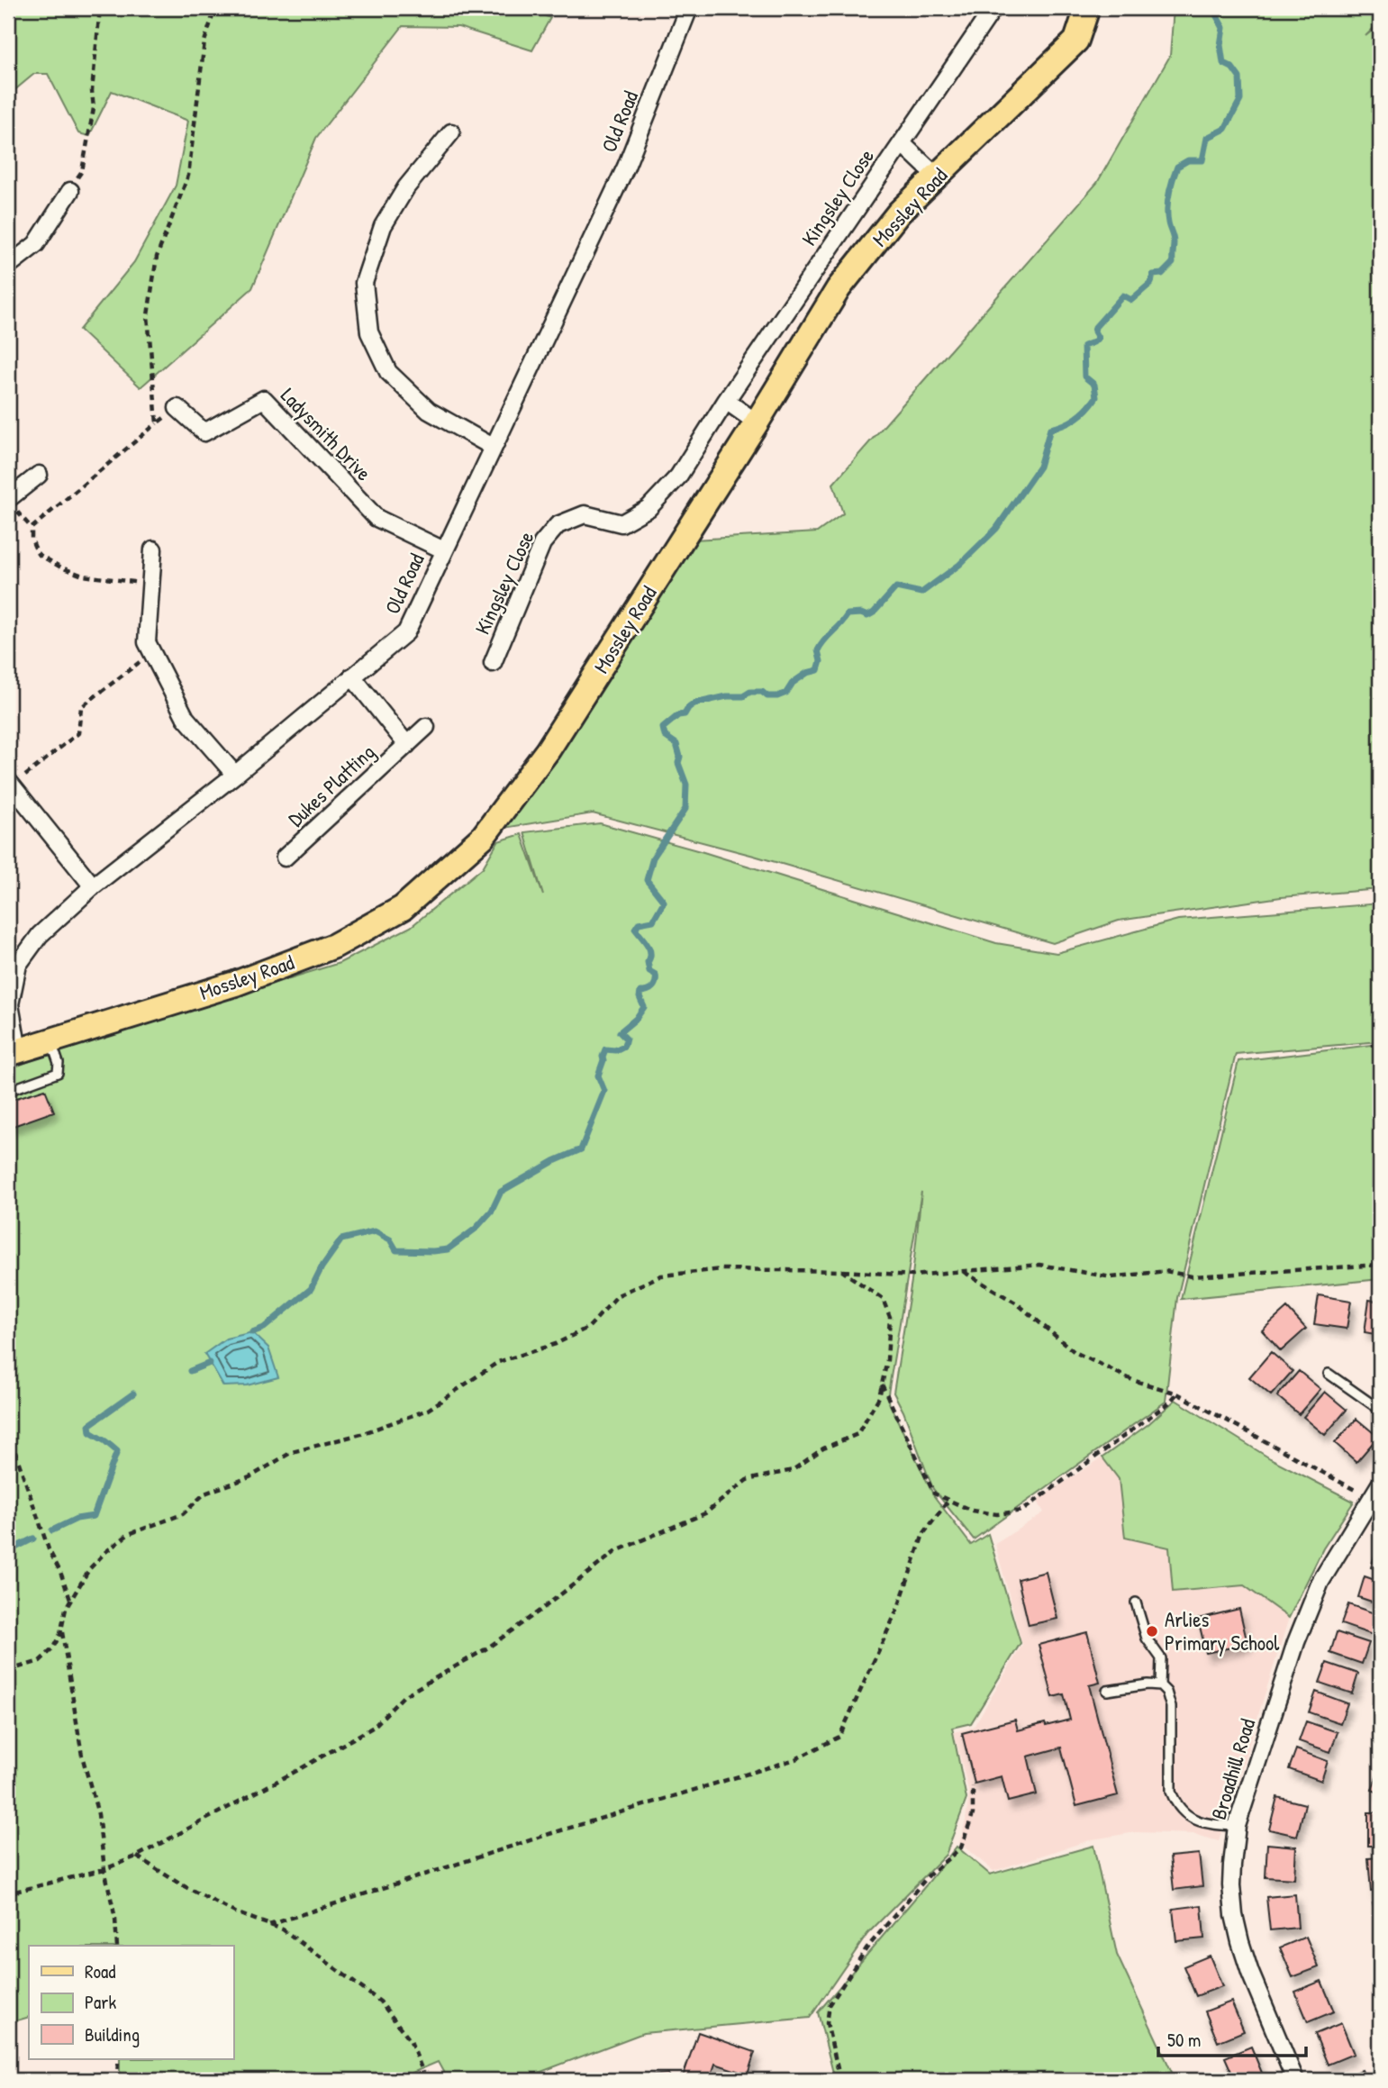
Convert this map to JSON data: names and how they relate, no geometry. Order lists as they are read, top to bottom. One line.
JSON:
{"streets":{"main road":["Mossley Road"],"street":["Old Road","Kingsley Close","Ladysmith Drive","Dukes Platting","Broadhill Road"]},"crossings":[["Old Road","Mossley Road"],["Old Road","Ladysmith Drive"],["Old Road","Dukes Platting"],["Kingsley Close","Mossley Road"]],"places":["Arlies Primary School"],"legend":["Road","Park","Building"],"scale_bar":"50 m"}
